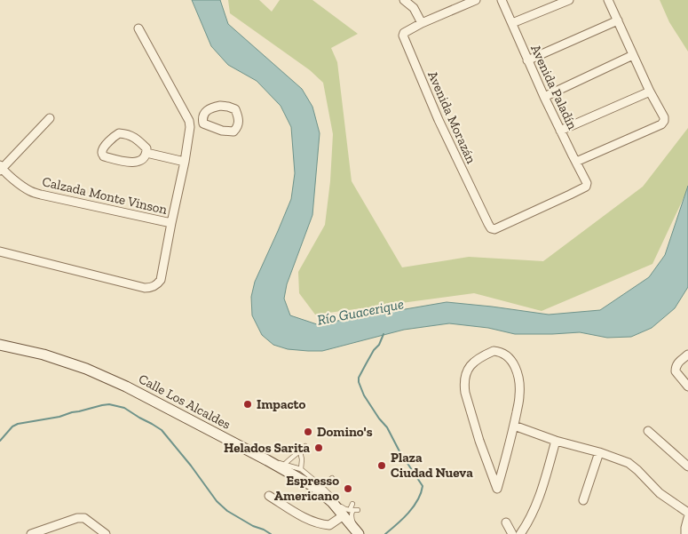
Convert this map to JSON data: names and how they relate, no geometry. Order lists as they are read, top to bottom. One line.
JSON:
{"streets":{"main road":["Calle Los Alcaldes"],"street":["Avenida Paladín","Avenida Morazán","Calzada Monte Vinson"]},"crossings":[["Avenida Paladín","Avenida Morazán"]],"water":["Río Guacerique"],"places":["Impacto","Domino's","Helados Sarita","Plaza Ciudad Nueva","Espresso Americano"]}
